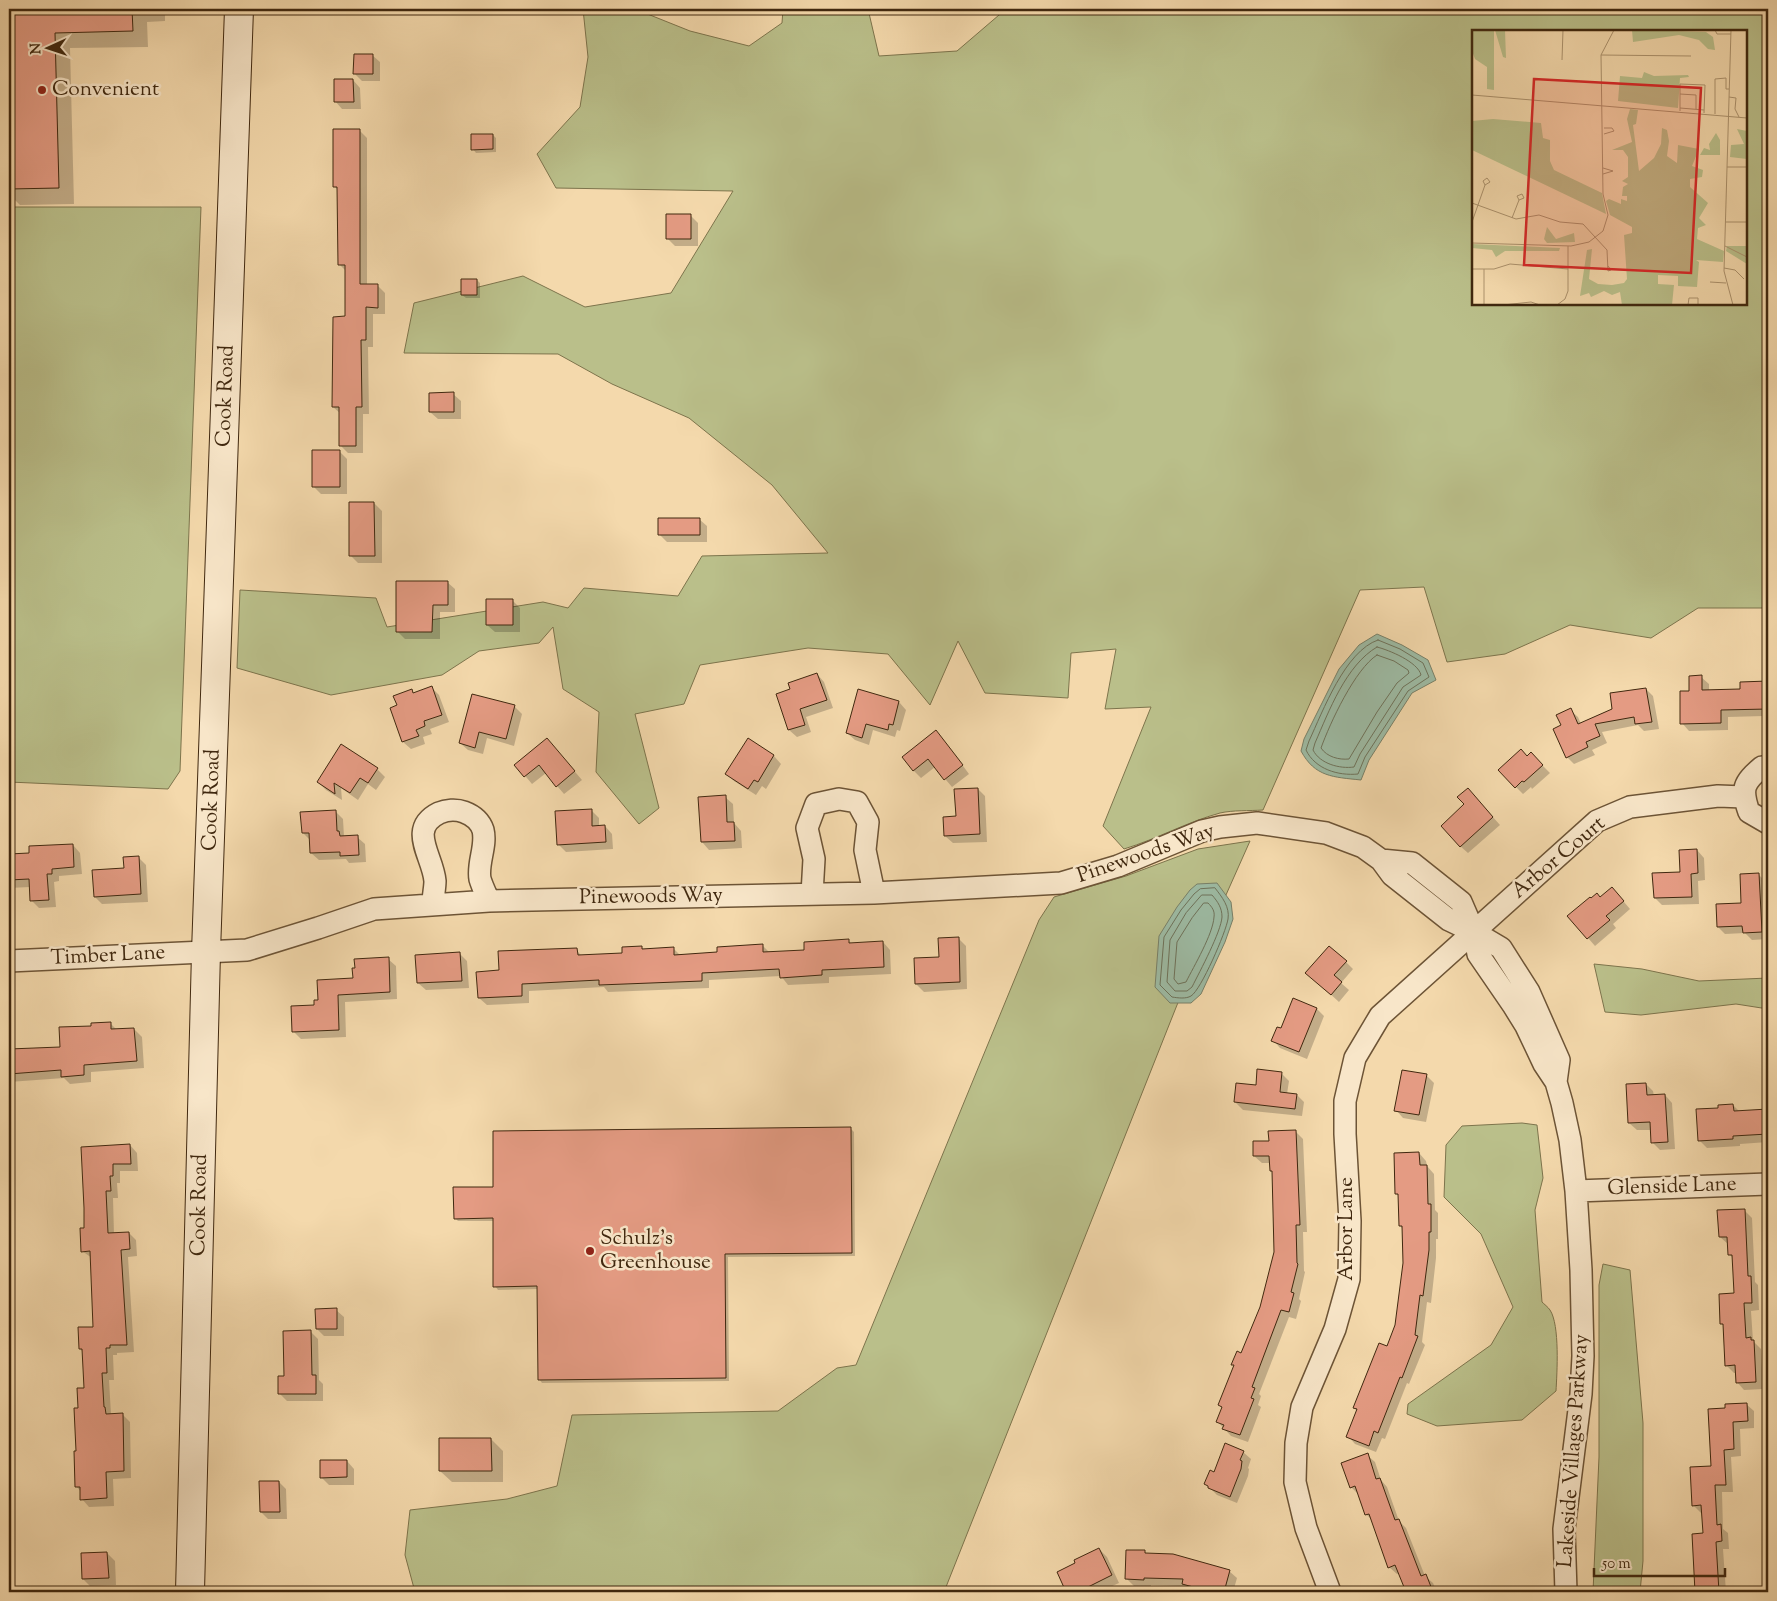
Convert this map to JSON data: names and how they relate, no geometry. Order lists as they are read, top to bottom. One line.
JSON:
{"streets":{"street":["Cook Road","Pinewoods Way","Arbor Court","Timber Lane","Glenside Lane","Arbor Lane","Lakeside Villages Parkway"]},"crossings":[["Cook Road","Pinewoods Way"],["Cook Road","Timber Lane"],["Pinewoods Way","Arbor Court"],["Pinewoods Way","Timber Lane"],["Pinewoods Way","Arbor Lane"],["Arbor Court","Arbor Lane"],["Glenside Lane","Lakeside Villages Parkway"]],"places":["Convenient","Schulz's Greenhouse"],"scale_bar":"50 m","north":"left"}
